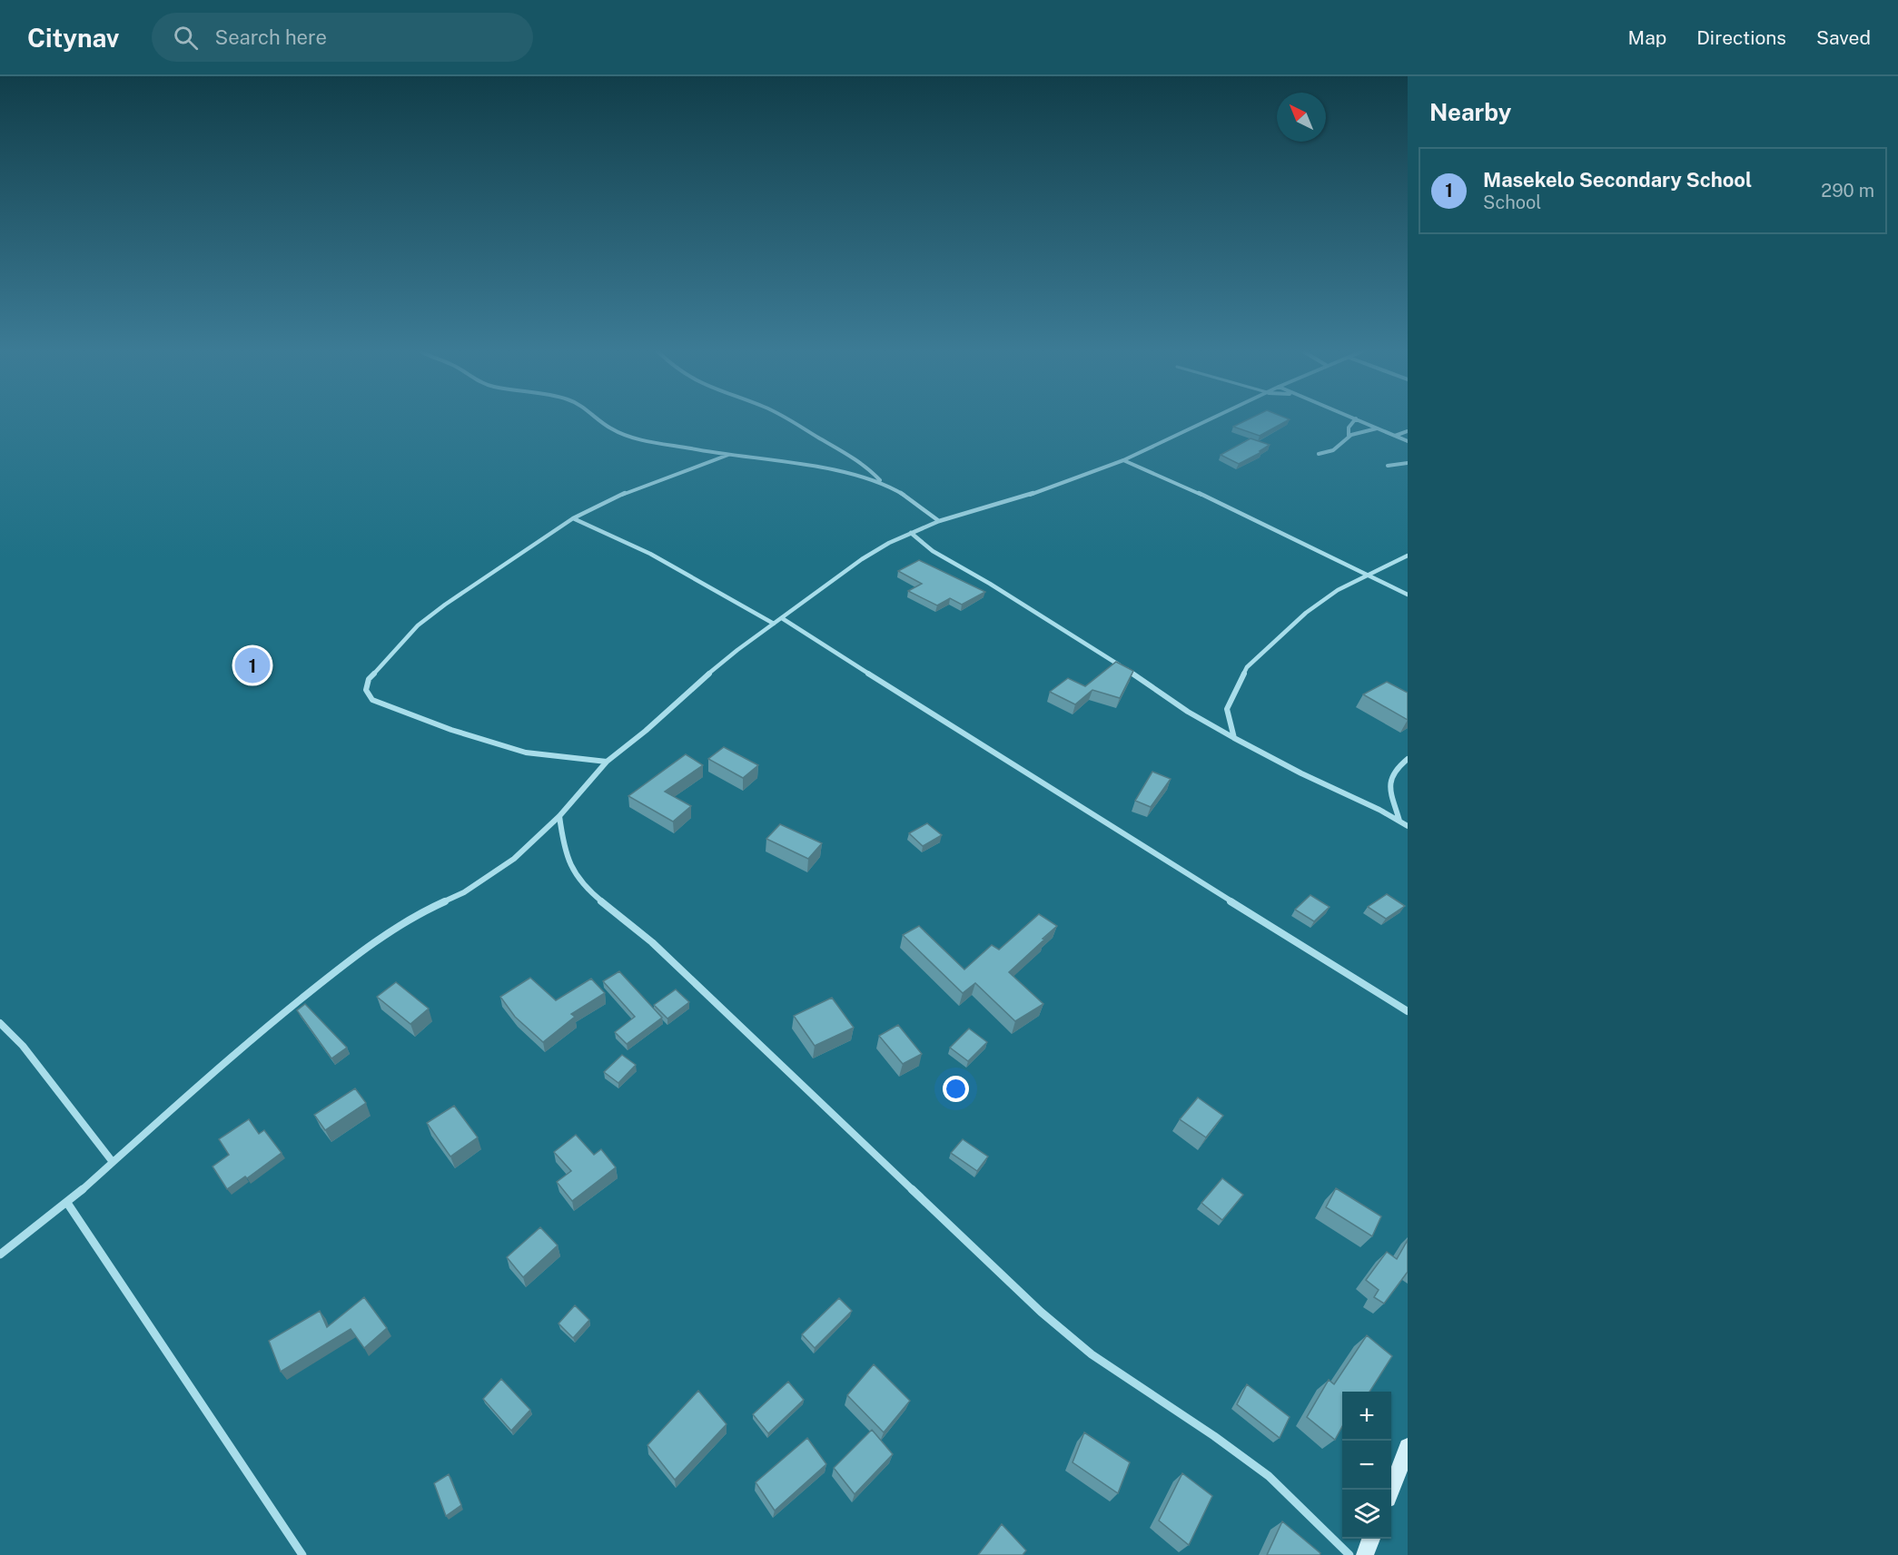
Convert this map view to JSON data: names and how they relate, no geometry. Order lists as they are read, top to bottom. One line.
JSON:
{"north":"top left","page":{"header":"Citynav","search":"Search here","nav":["Map","Directions","Saved"],"heading":"Nearby","list":[{"mark":"1","name":"Masekelo Secondary School","note":"School","value":"290 m"}],"pins":"1","map_buttons":["+","−"]}}
